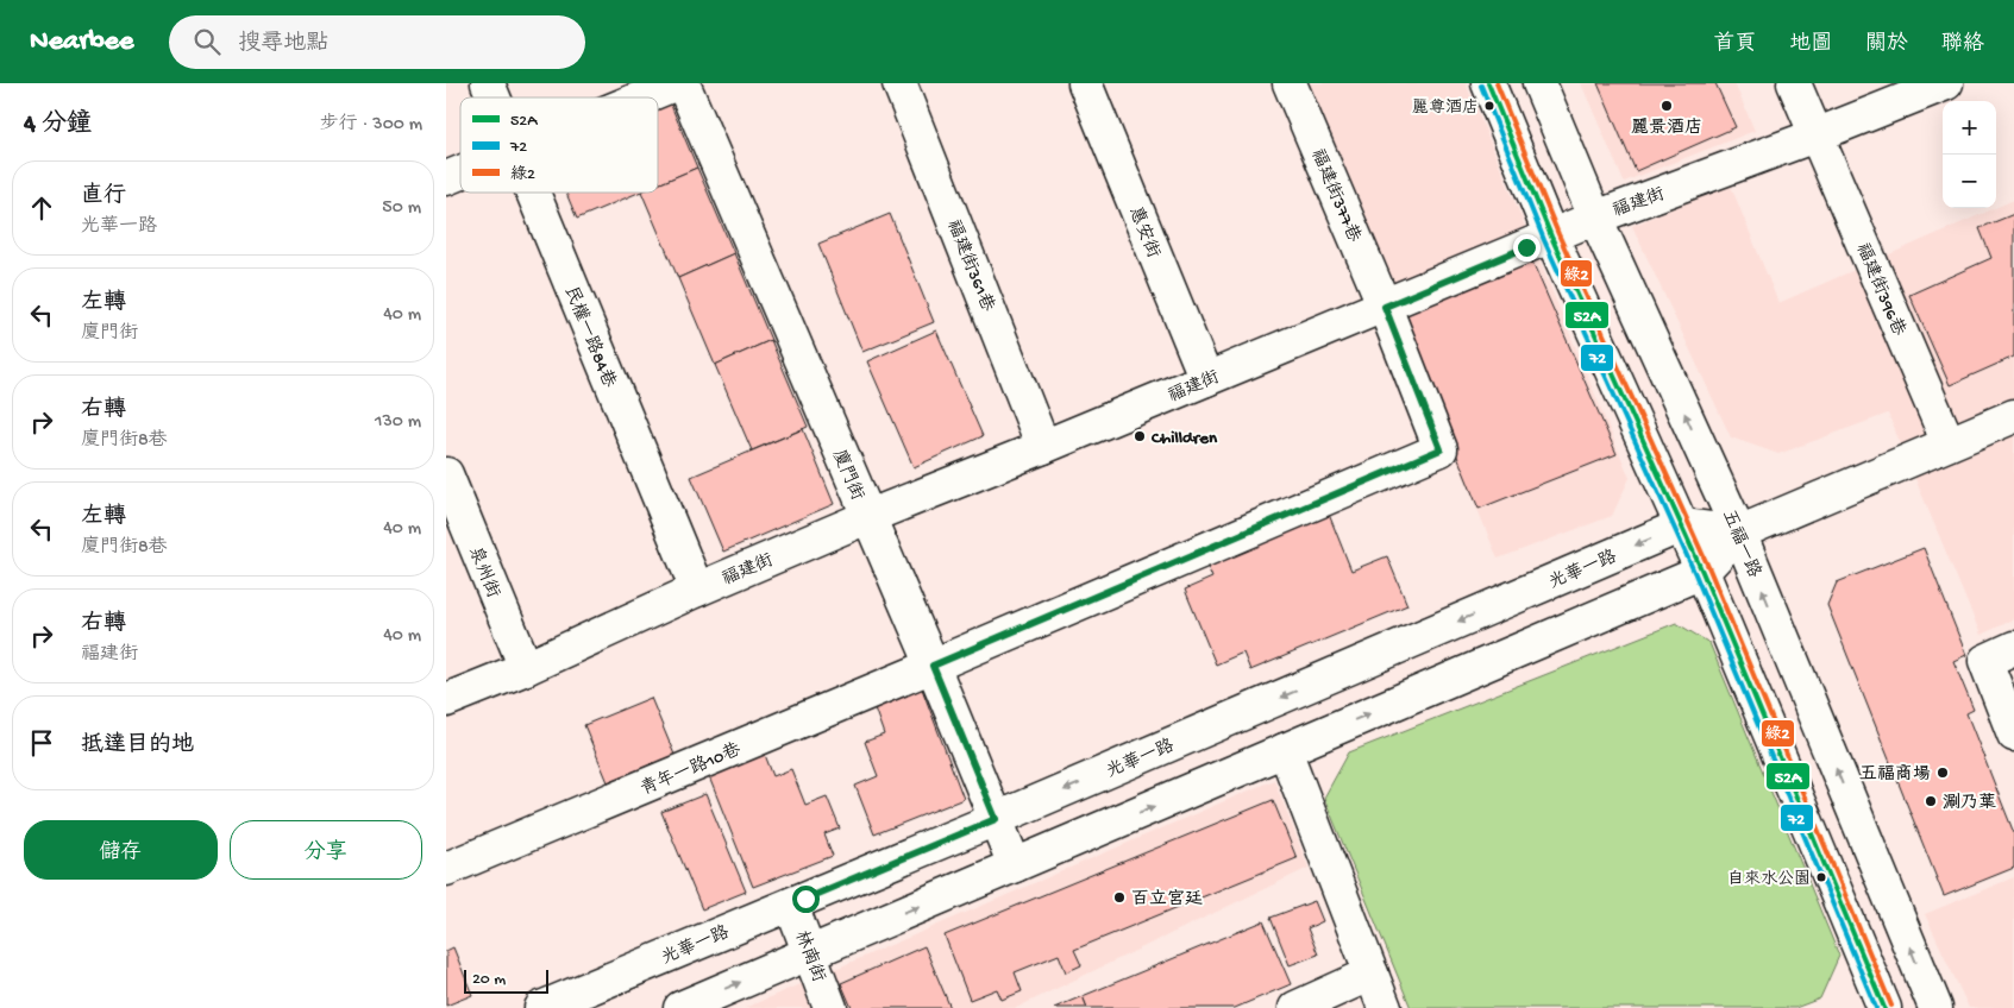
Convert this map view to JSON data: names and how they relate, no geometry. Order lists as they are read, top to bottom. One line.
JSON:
{"streets":{"street":["福建街377巷","福建街","惠安街","福建街361巷","福建街396巷","民權一路84巷","廈門街","五福一路","光華一路","泉州街","青年一路10巷","林南街"]},"crossings":[["福建街377巷","福建街"],["福建街377巷","廈門街"],["福建街377巷","青年一路10巷"],["福建街","惠安街"],["福建街","福建街361巷"],["福建街","福建街396巷"],["福建街","民權一路84巷"],["福建街","廈門街"],["福建街","五福一路"],["福建街","泉州街"],["廈門街","光華一路"],["廈門街","青年一路10巷"],["光華一路","林南街"]],"places":["麗尊酒店","麗景酒店","Chilldren","五福商場","涮乃葉","自來水公園","百立宮廷"],"lines":["transit line 52A","transit line 綠2","transit line 72"],"legend":["52A","72","綠2"],"scale_bar":"20 m","page":{"header":"Nearbee","search":"搜尋地點","nav":["首頁","地圖","關於","聯絡"],"heading":["4 分鐘","步行 · 300 m"],"map_buttons":["+","−"],"list":[["直行","光華一路","50 m"],["左轉","廈門街","40 m"],["右轉","廈門街8巷","130 m"],["左轉","廈門街8巷","40 m"],["右轉","福建街","40 m"],"抵達目的地"],"buttons":["儲存","分享"],"scale":"20 m"}}
